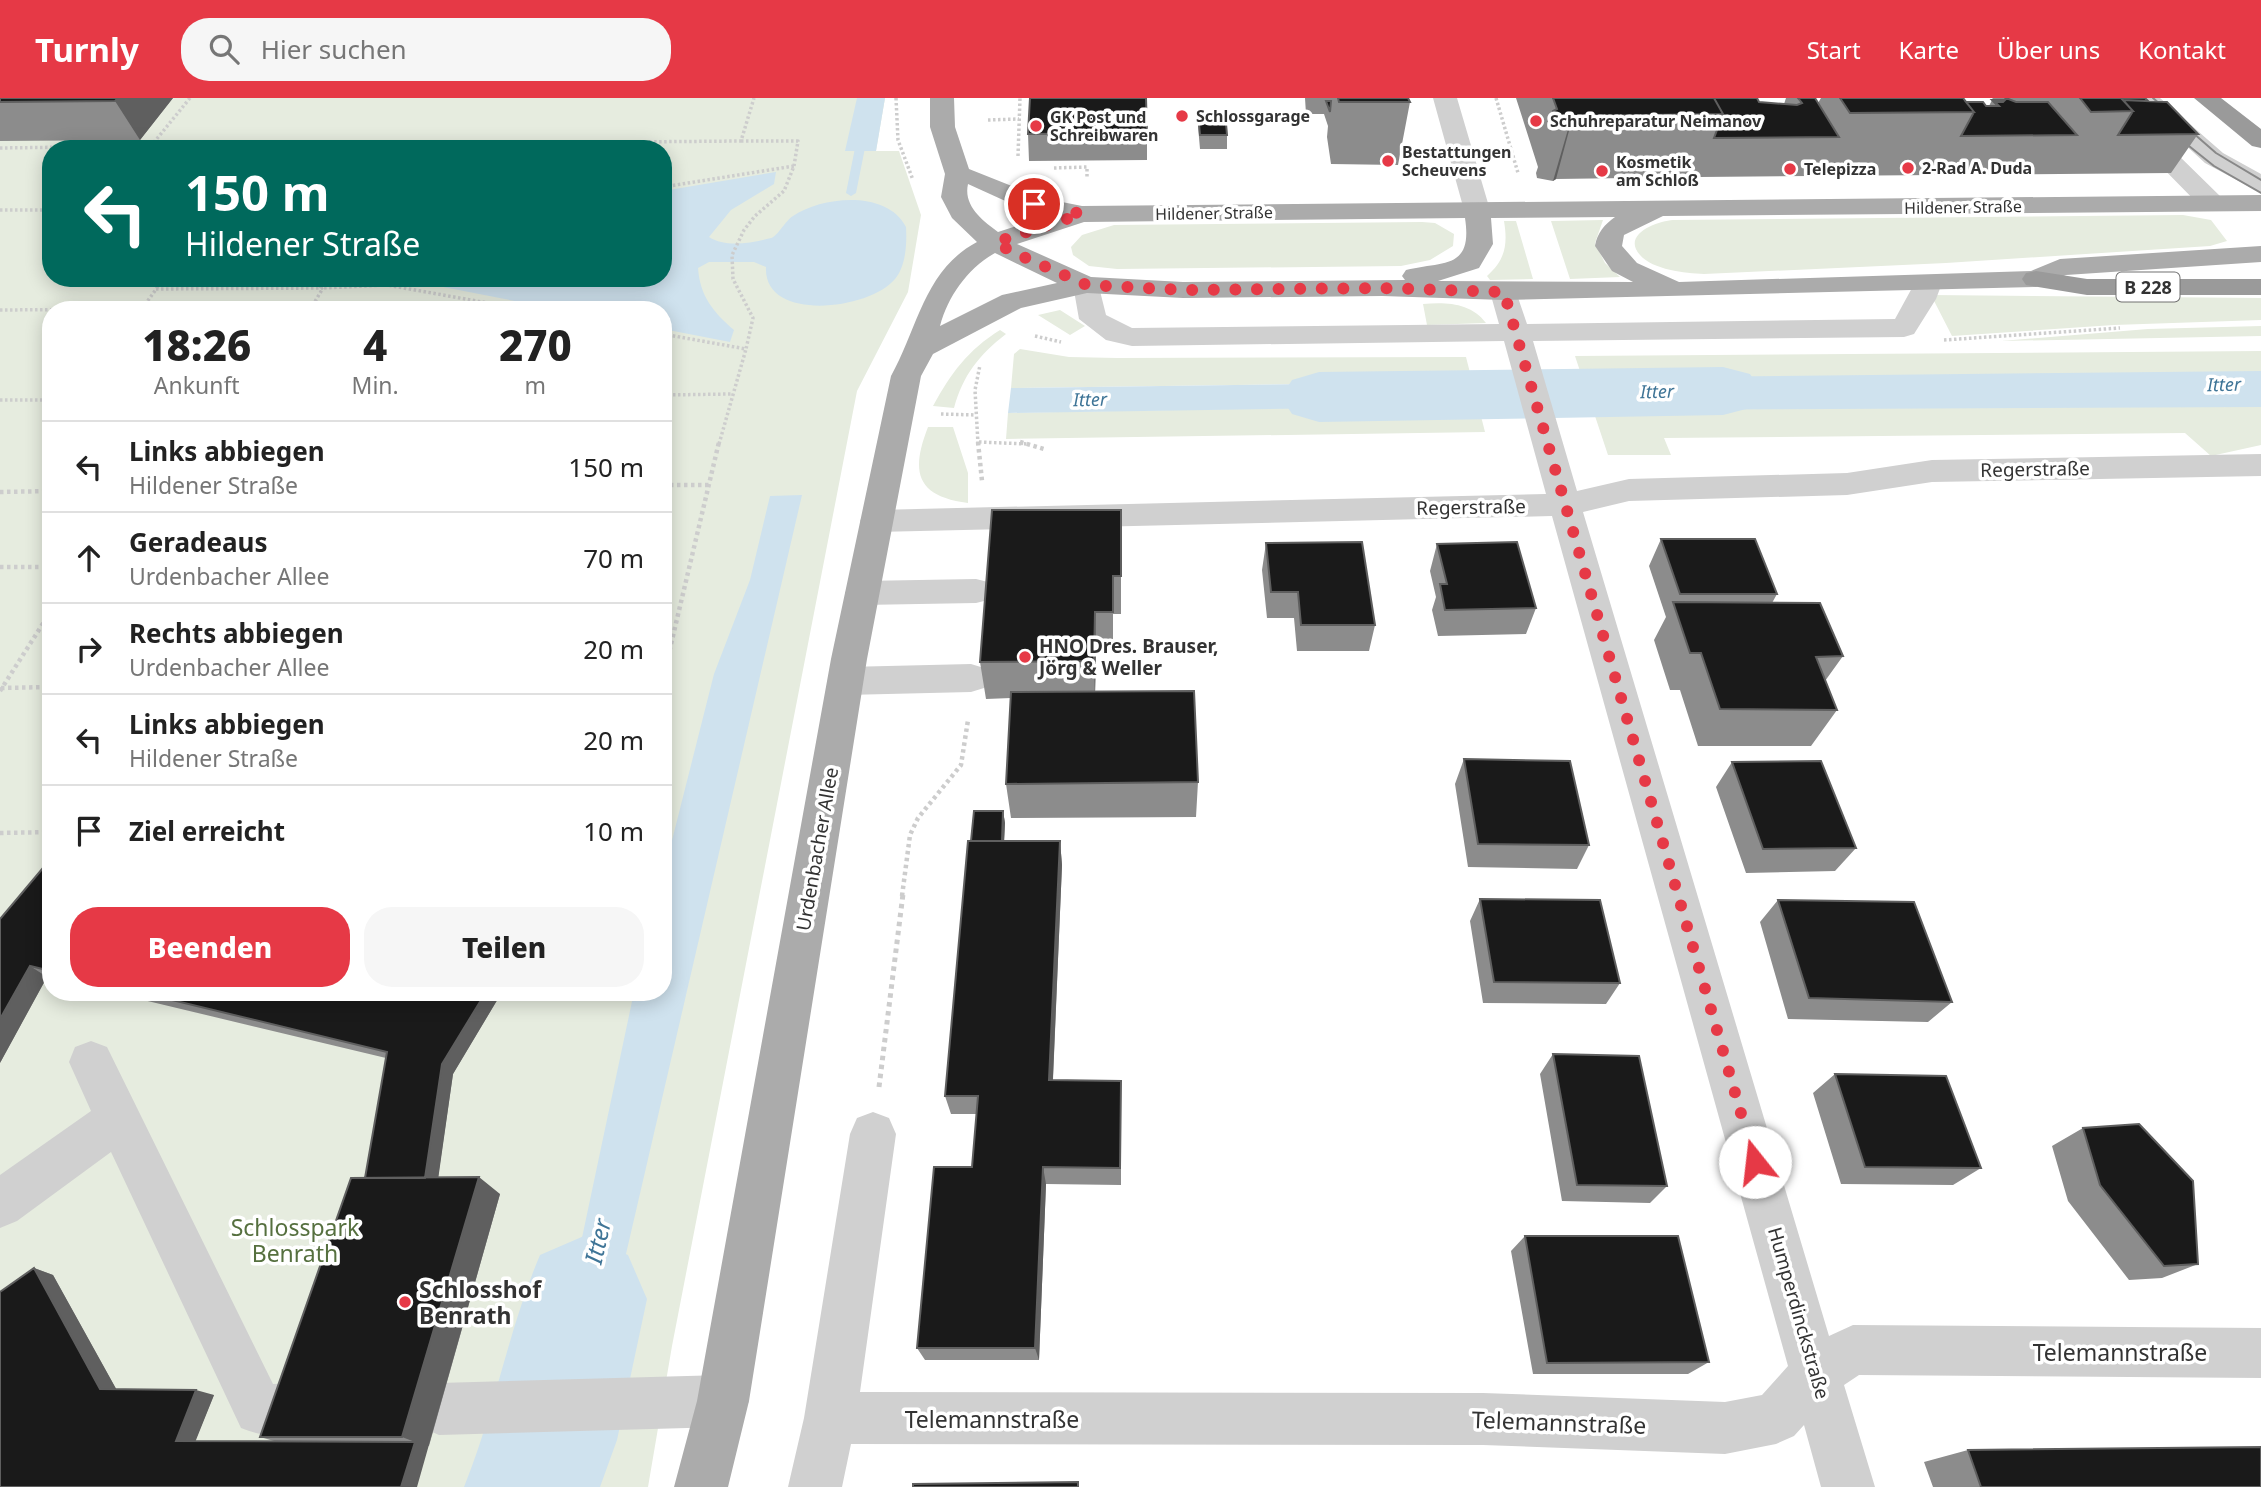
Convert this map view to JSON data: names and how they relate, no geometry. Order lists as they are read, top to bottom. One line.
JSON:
{"streets":{"highway":["B 228"],"main road":["Hildener Straße","Urdenbacher Allee"],"street":["Regerstraße","Humperdinckstraße","Telemannstraße"]},"crossings":[["Hildener Straße","B 228"],["Hildener Straße","Urdenbacher Allee"],["Hildener Straße","Humperdinckstraße"],["Regerstraße","Urdenbacher Allee"],["Regerstraße","Humperdinckstraße"],["Humperdinckstraße","Telemannstraße"]],"water":["Itter"],"parks":["Schlosspark Benrath"],"places":["Schlossgarage","Schuhreparatur Neimanov","GK Post und Schreibwaren","Bestattungen Scheuvens","2-Rad A. Duda","Telepizza","Kosmetik am Schloß","HNO Dres. Brauser, Jörg & Weller","Schlosshof Benrath"],"page":{"header":"Turnly","search":"Hier suchen","nav":["Start","Karte","Über uns","Kontakt"],"turn":["150 m","Hildener Straße"],"eta":["18:26","Ankunft","4","Min.","270","m"],"list":[{"name":"Links abbiegen","note":"Hildener Straße","value":"150 m"},{"name":"Geradeaus","note":"Urdenbacher Allee","value":"70 m"},{"name":"Rechts abbiegen","note":"Urdenbacher Allee","value":"20 m"},{"name":"Links abbiegen","note":"Hildener Straße","value":"20 m"},{"name":"Ziel erreicht","value":"10 m"}],"buttons":["Beenden","Teilen"]}}
